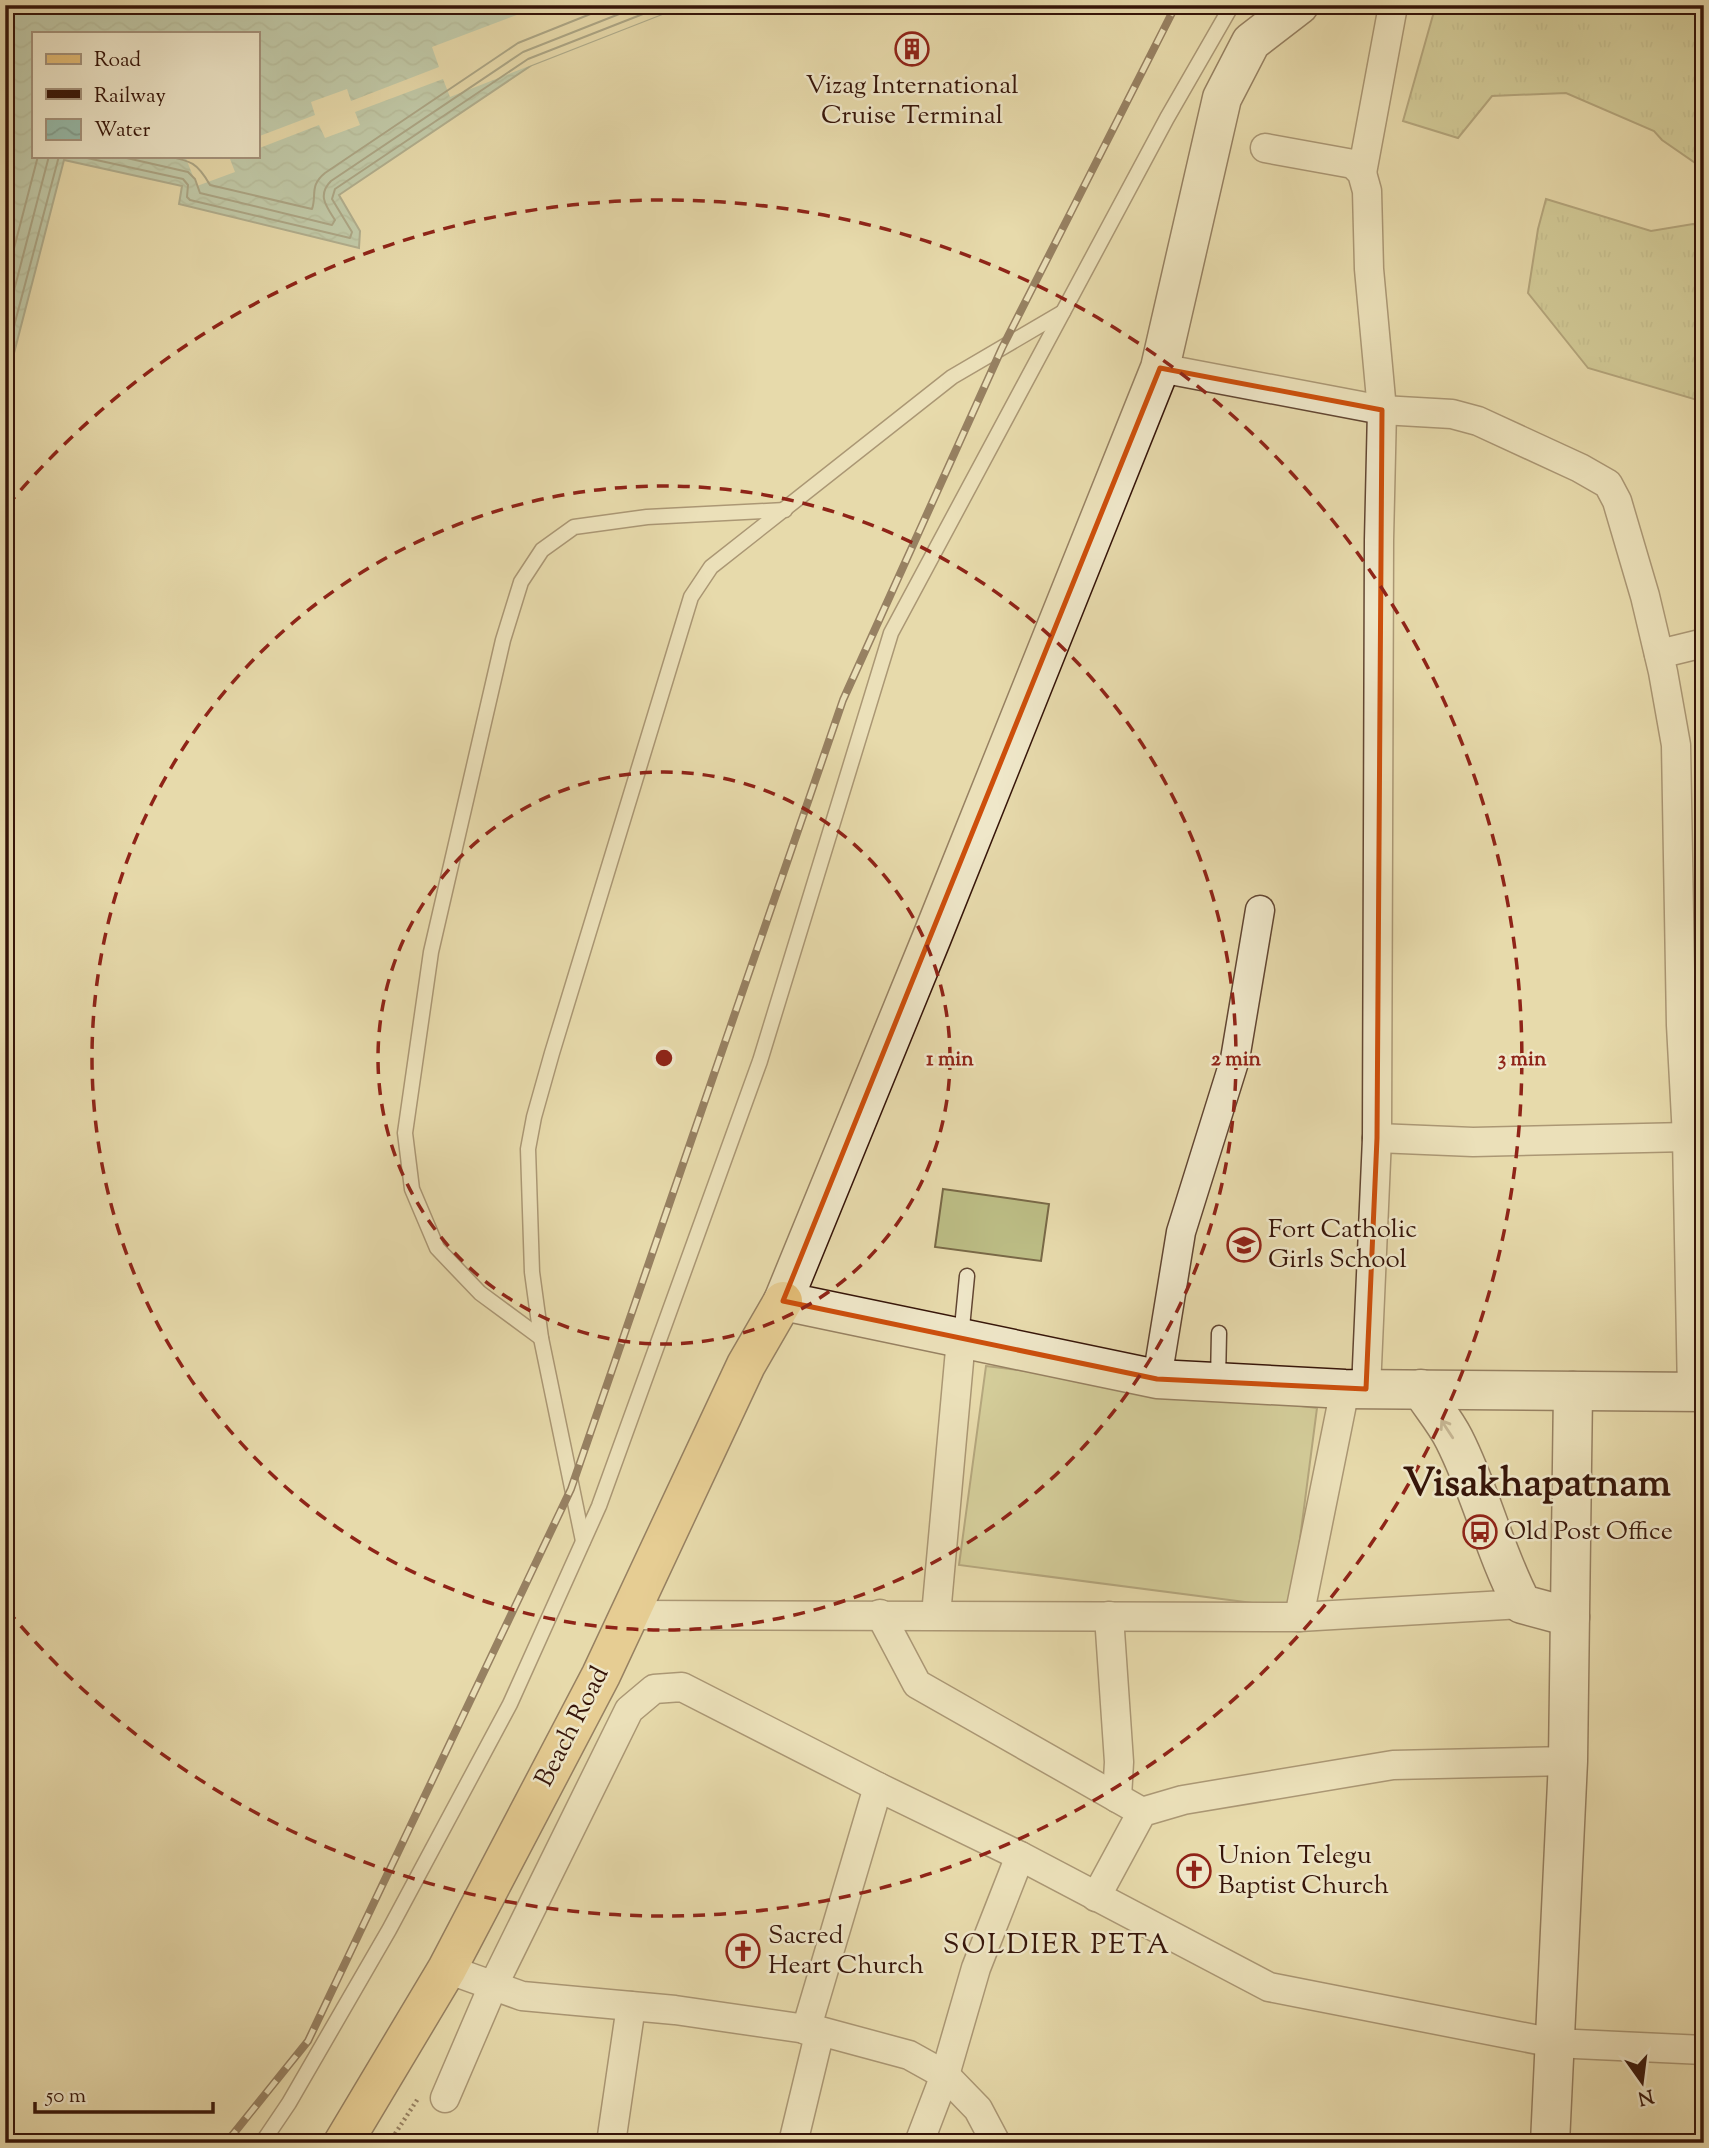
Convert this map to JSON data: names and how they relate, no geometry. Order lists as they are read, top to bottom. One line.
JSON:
{"streets":{"main road":["Beach Road"]},"districts":["Visakhapatnam","SOLDIER PETA"],"places":{"building":["Vizag International Cruise Terminal"],"school or university":["Fort Catholic Girls School"],"bus stop":["Old Post Office"],"church":["Union Telegu Baptist Church","Sacred Heart Church"]},"legend":["Road","Railway","Water"],"scale_bar":"50 m","north":"bottom","rings":["1 min","2 min","3 min"]}
